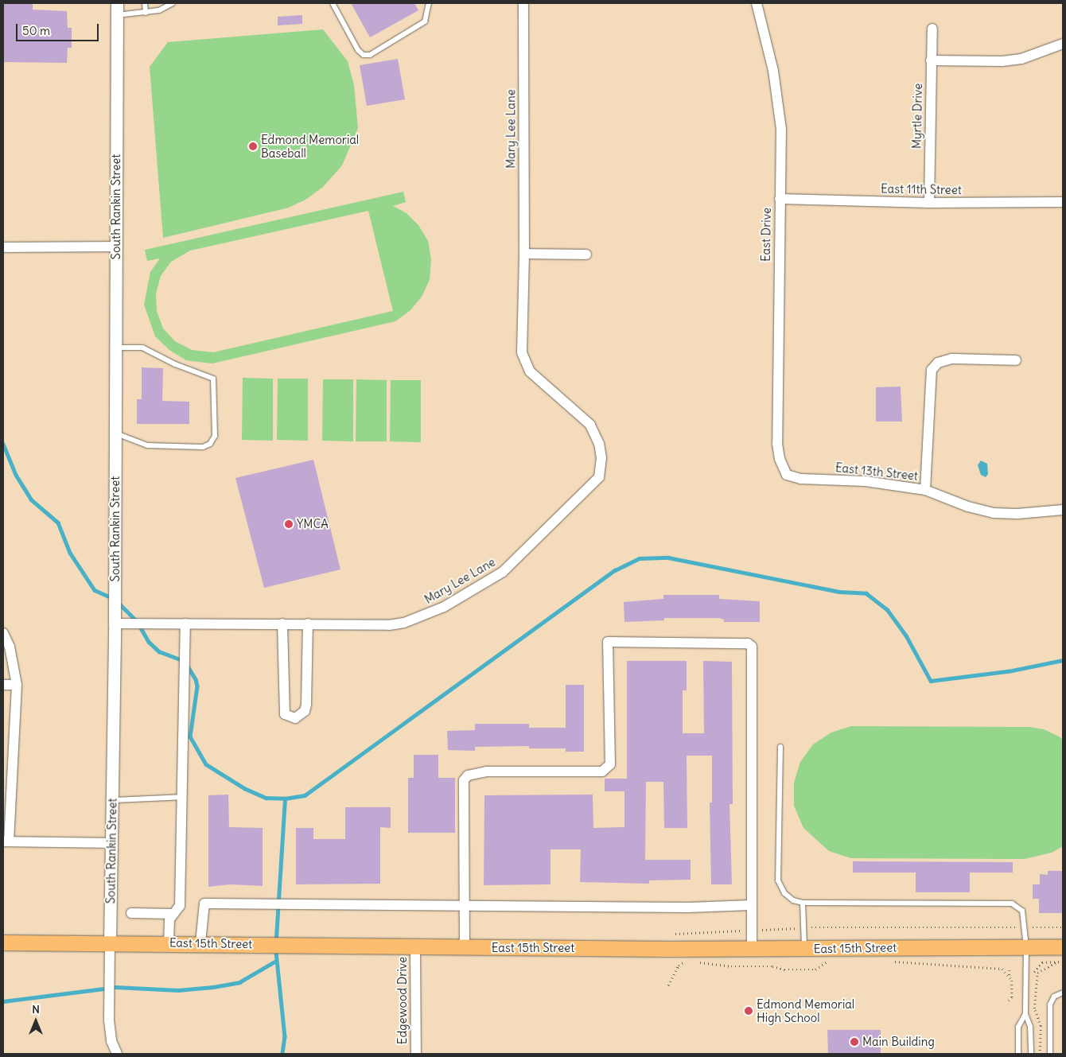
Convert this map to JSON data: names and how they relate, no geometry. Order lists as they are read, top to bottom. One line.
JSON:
{"streets":{"main road":["East 15th Street"],"street":["Myrtle Drive","Mary Lee Lane","East 11th Street","South Rankin Street","East Drive","East 13th Street","Edgewood Drive"]},"crossings":[["Myrtle Drive","East 11th Street"],["Mary Lee Lane","South Rankin Street"],["East 11th Street","East Drive"],["South Rankin Street","East 15th Street"],["East Drive","East 13th Street"],["East 15th Street","Edgewood Drive"]],"places":["Edmond Memorial Baseball","YMCA","Edmond Memorial High School","Main Building"],"scale_bar":"50 m","north":"top"}
